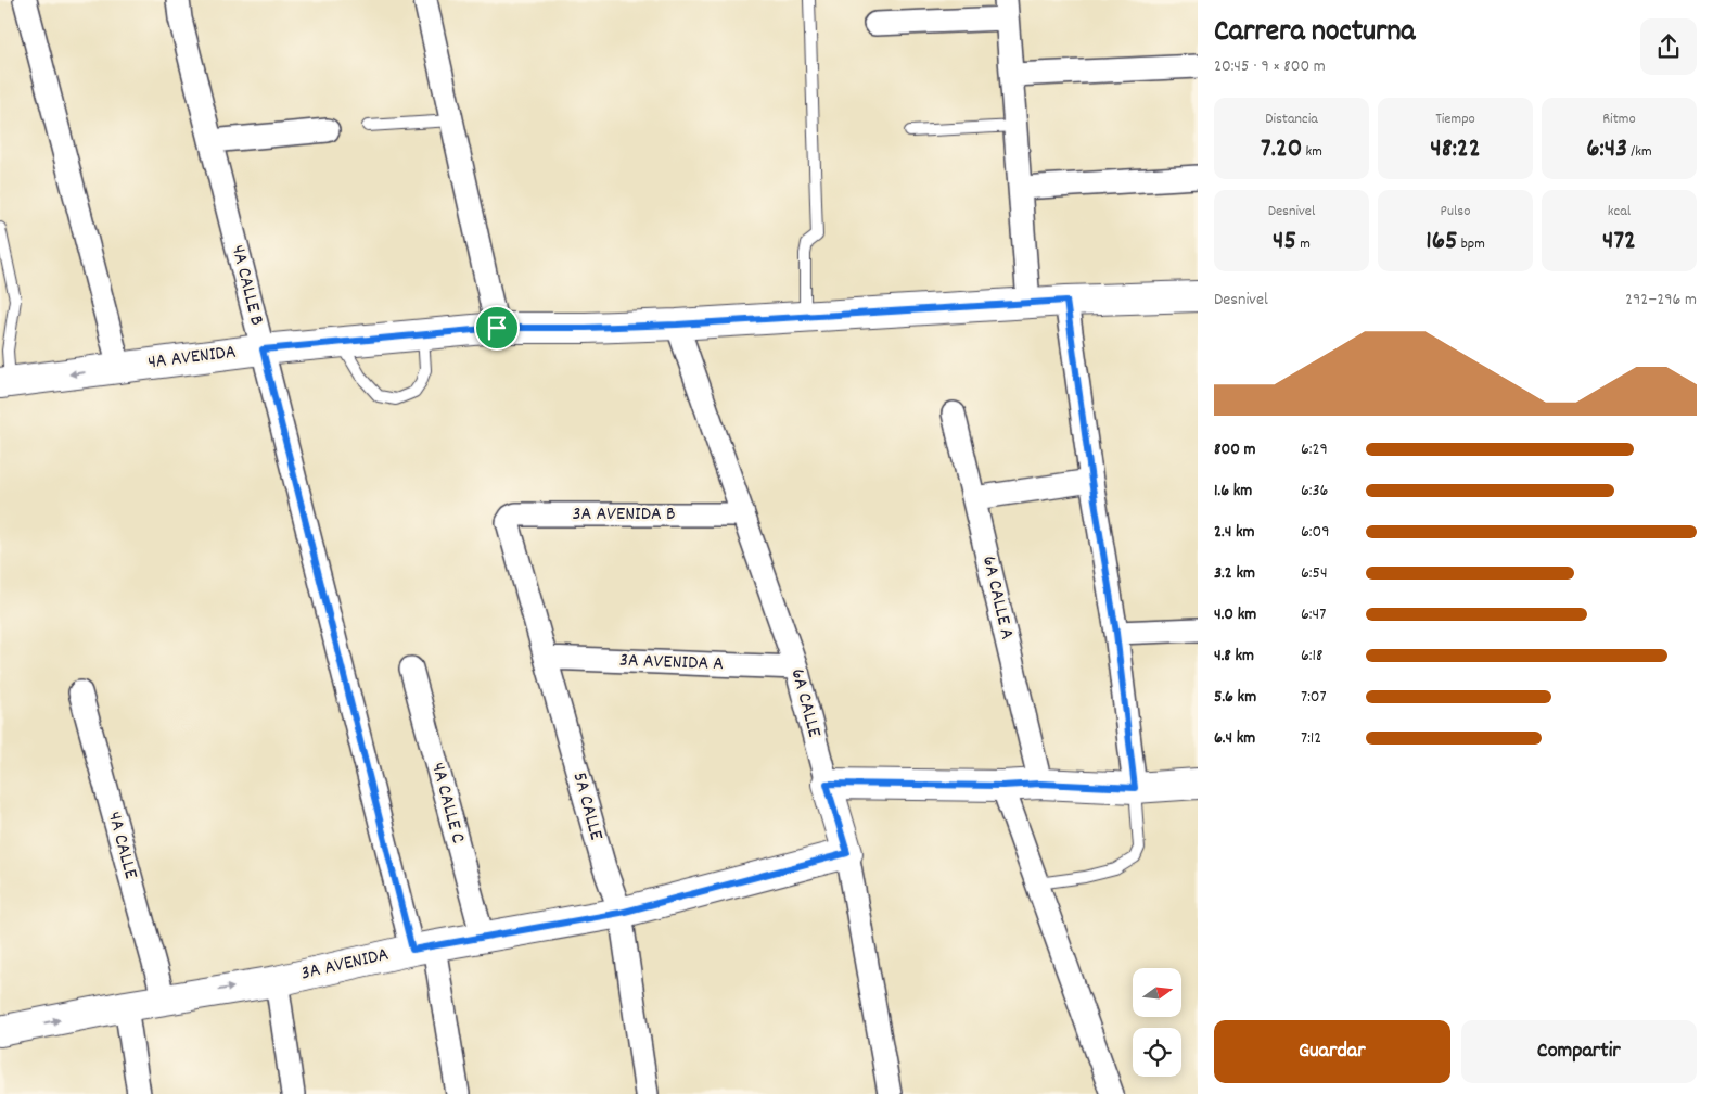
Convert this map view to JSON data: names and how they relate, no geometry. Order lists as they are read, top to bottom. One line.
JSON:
{"streets":{"street":["4A CALLE B","4A AVENIDA","3A AVENIDA B","6A CALLE A","3A AVENIDA A","6A CALLE","4A CALLE C","5A CALLE","4A CALLE","3A AVENIDA"]},"crossings":[["4A CALLE B","4A AVENIDA"],["4A CALLE B","3A AVENIDA"],["4A AVENIDA","6A CALLE"],["3A AVENIDA B","6A CALLE"],["3A AVENIDA B","5A CALLE"],["3A AVENIDA A","6A CALLE"],["3A AVENIDA A","5A CALLE"],["6A CALLE","3A AVENIDA"],["4A CALLE C","3A AVENIDA"],["5A CALLE","3A AVENIDA"],["4A CALLE","3A AVENIDA"]],"north":"right","page":{"heading":["Carrera nocturna","20:45 · 9 × 800 m"],"stats":[["Distancia","7.20 km"],["Tiempo","48:22"],["Ritmo","6:43 /km"],["Desnivel","45 m"],["Pulso","165 bpm"],["kcal","472"]],"chart":["Desnivel","292–296 m"],"list":[{"name":"800 m","note":"6:29"},{"name":"1.6 km","note":"6:36"},{"name":"2.4 km","note":"6:09"},{"name":"3.2 km","note":"6:54"},{"name":"4.0 km","note":"6:47"},{"name":"4.8 km","note":"6:18"},{"name":"5.6 km","note":"7:07"},{"name":"6.4 km","note":"7:12"}],"buttons":["Guardar","Compartir"]}}
